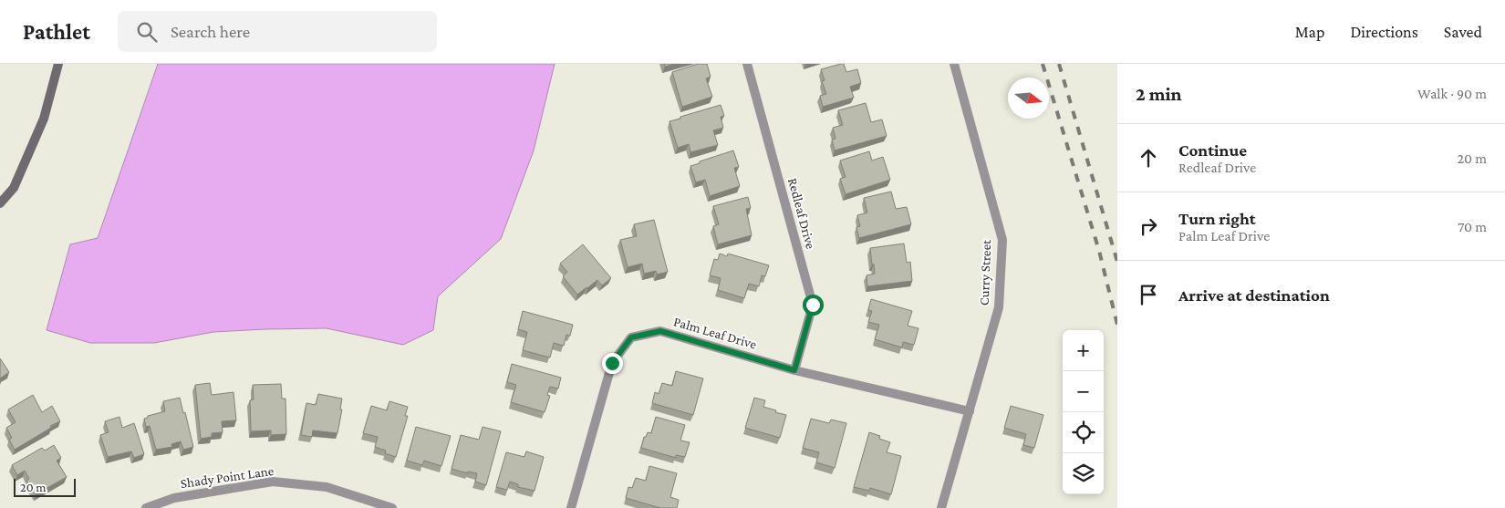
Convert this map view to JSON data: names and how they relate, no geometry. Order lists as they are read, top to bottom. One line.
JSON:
{"streets":{"street":["Redleaf Drive","Curry Street","Palm Leaf Drive","Shady Point Lane"]},"crossings":[["Redleaf Drive","Palm Leaf Drive"],["Curry Street","Palm Leaf Drive"]],"scale_bar":"20 m","north":"right","page":{"header":"Pathlet","search":"Search here","nav":["Map","Directions","Saved"],"heading":["2 min","Walk · 90 m"],"list":[["Continue","Redleaf Drive","20 m"],["Turn right","Palm Leaf Drive","70 m"],"Arrive at destination"],"map_buttons":["+","−"],"scale":"20 m"}}
